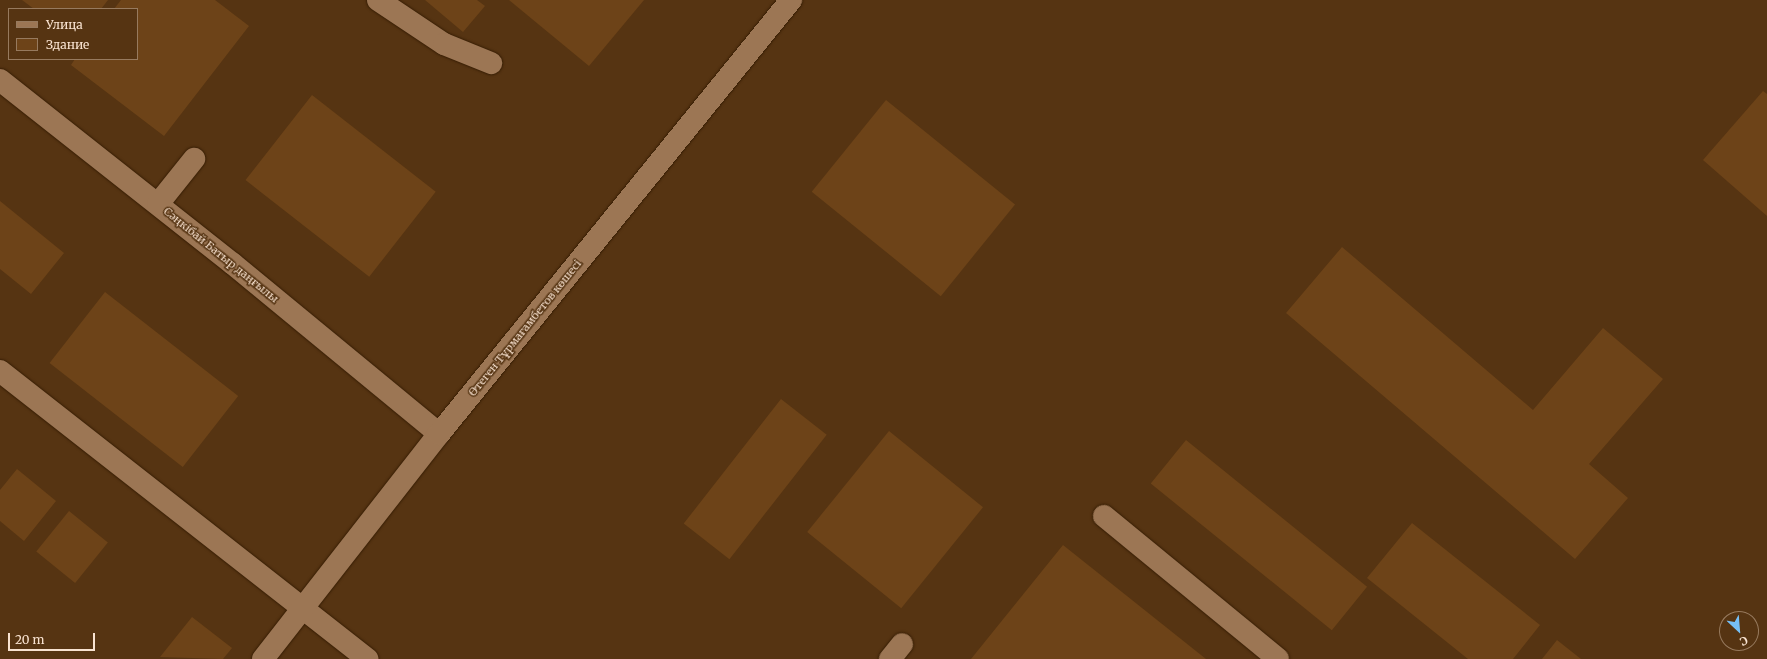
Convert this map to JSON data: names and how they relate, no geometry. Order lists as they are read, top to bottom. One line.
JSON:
{"streets":{"street":["Сәңкібай Батыр даңғылы","Өтеген Тұрмағамбетов көшесі"]},"crossings":[["Сәңкібай Батыр даңғылы","Өтеген Тұрмағамбетов көшесі"]],"legend":["Улица","Здание"],"scale_bar":"20 m","north":"bottom right"}
